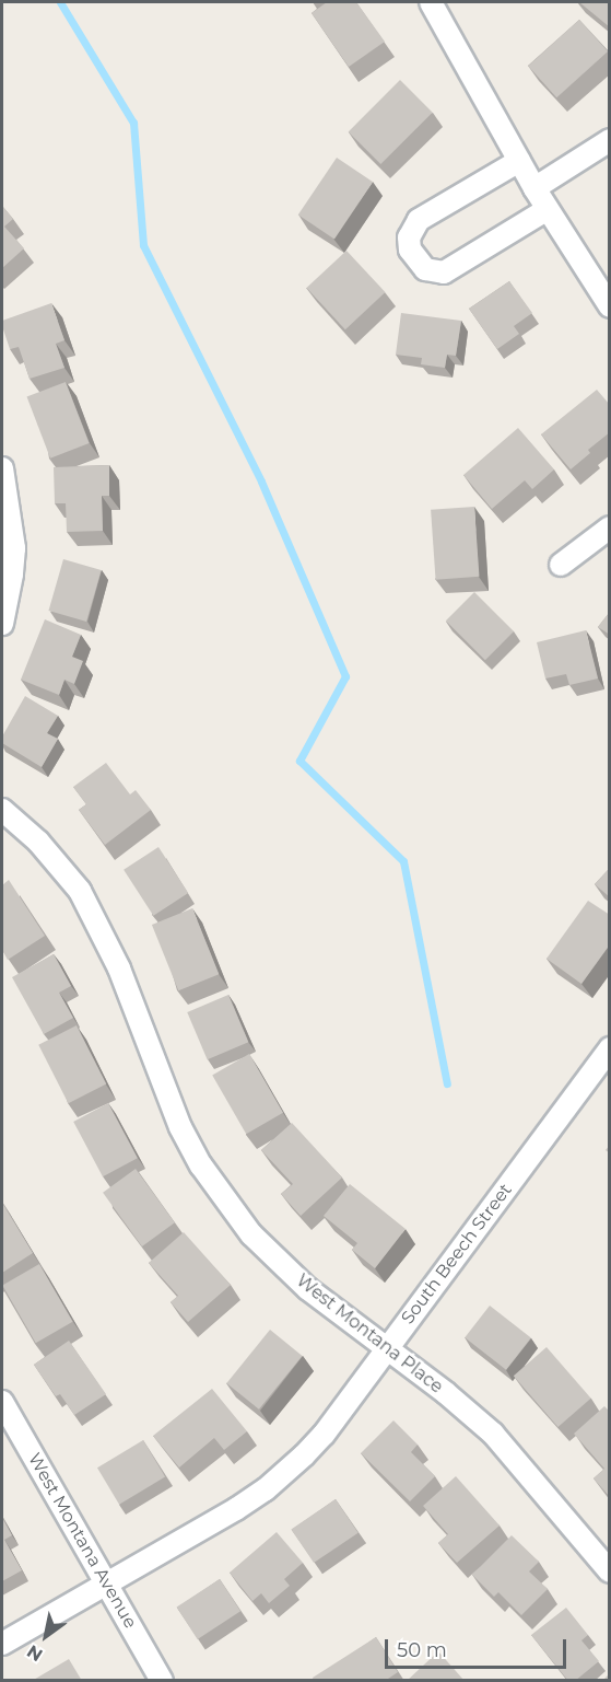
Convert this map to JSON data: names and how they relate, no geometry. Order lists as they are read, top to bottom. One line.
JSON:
{"streets":{"street":["South Beech Street","West Montana Place","West Montana Avenue"]},"crossings":[["South Beech Street","West Montana Place"],["South Beech Street","West Montana Avenue"]],"scale_bar":"50 m","north":"bottom left"}
